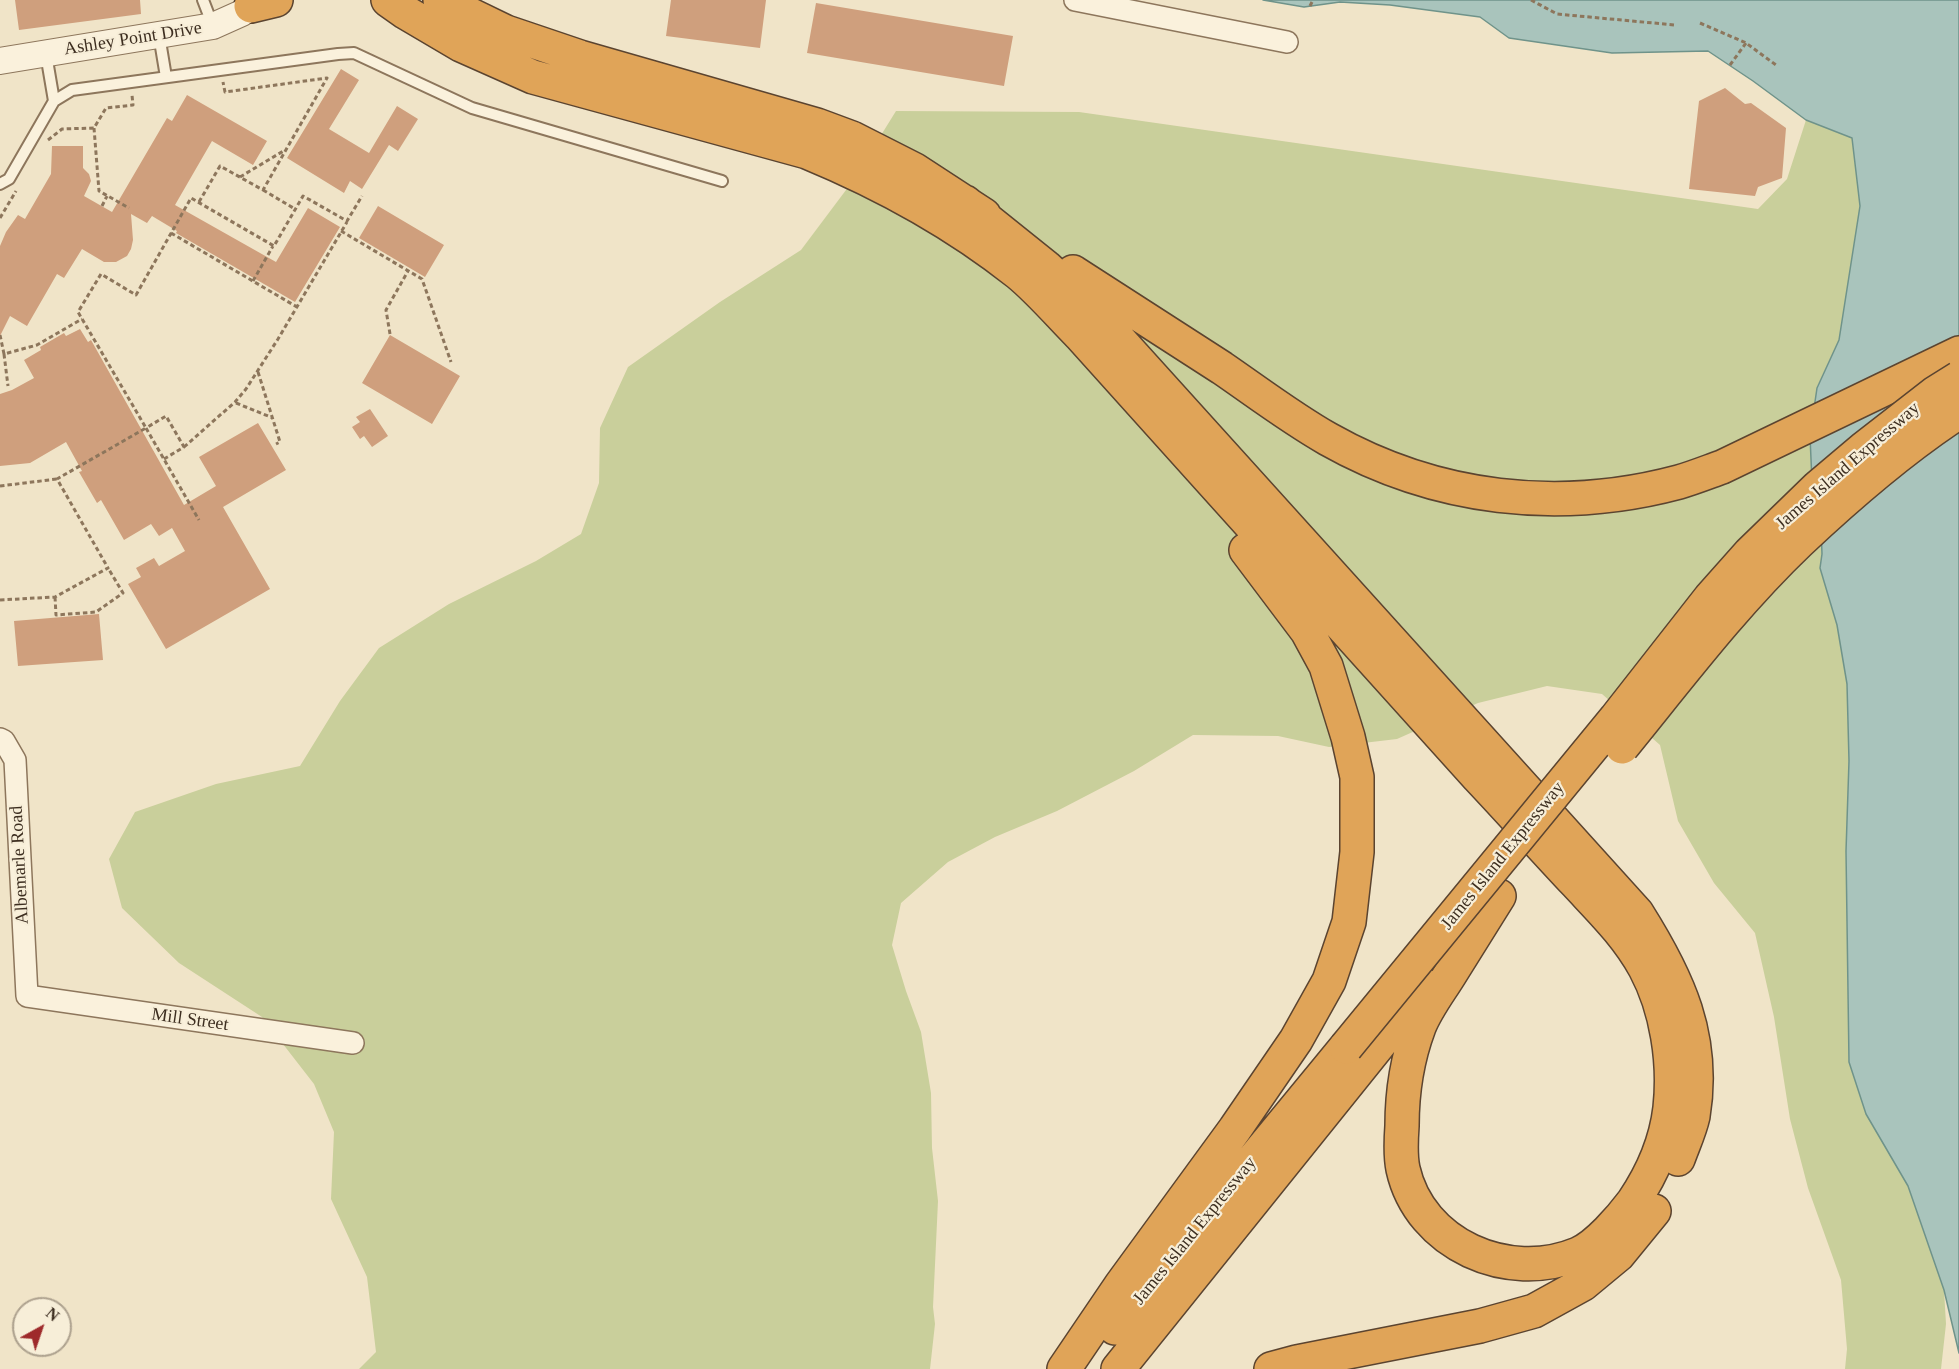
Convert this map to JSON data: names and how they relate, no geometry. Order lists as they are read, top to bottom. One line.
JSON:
{"streets":{"highway":["James Island Expressway"],"street":["Ashley Point Drive","Albemarle Road","Mill Street"]},"crossings":[["Albemarle Road","Mill Street"]],"north":"top right"}
